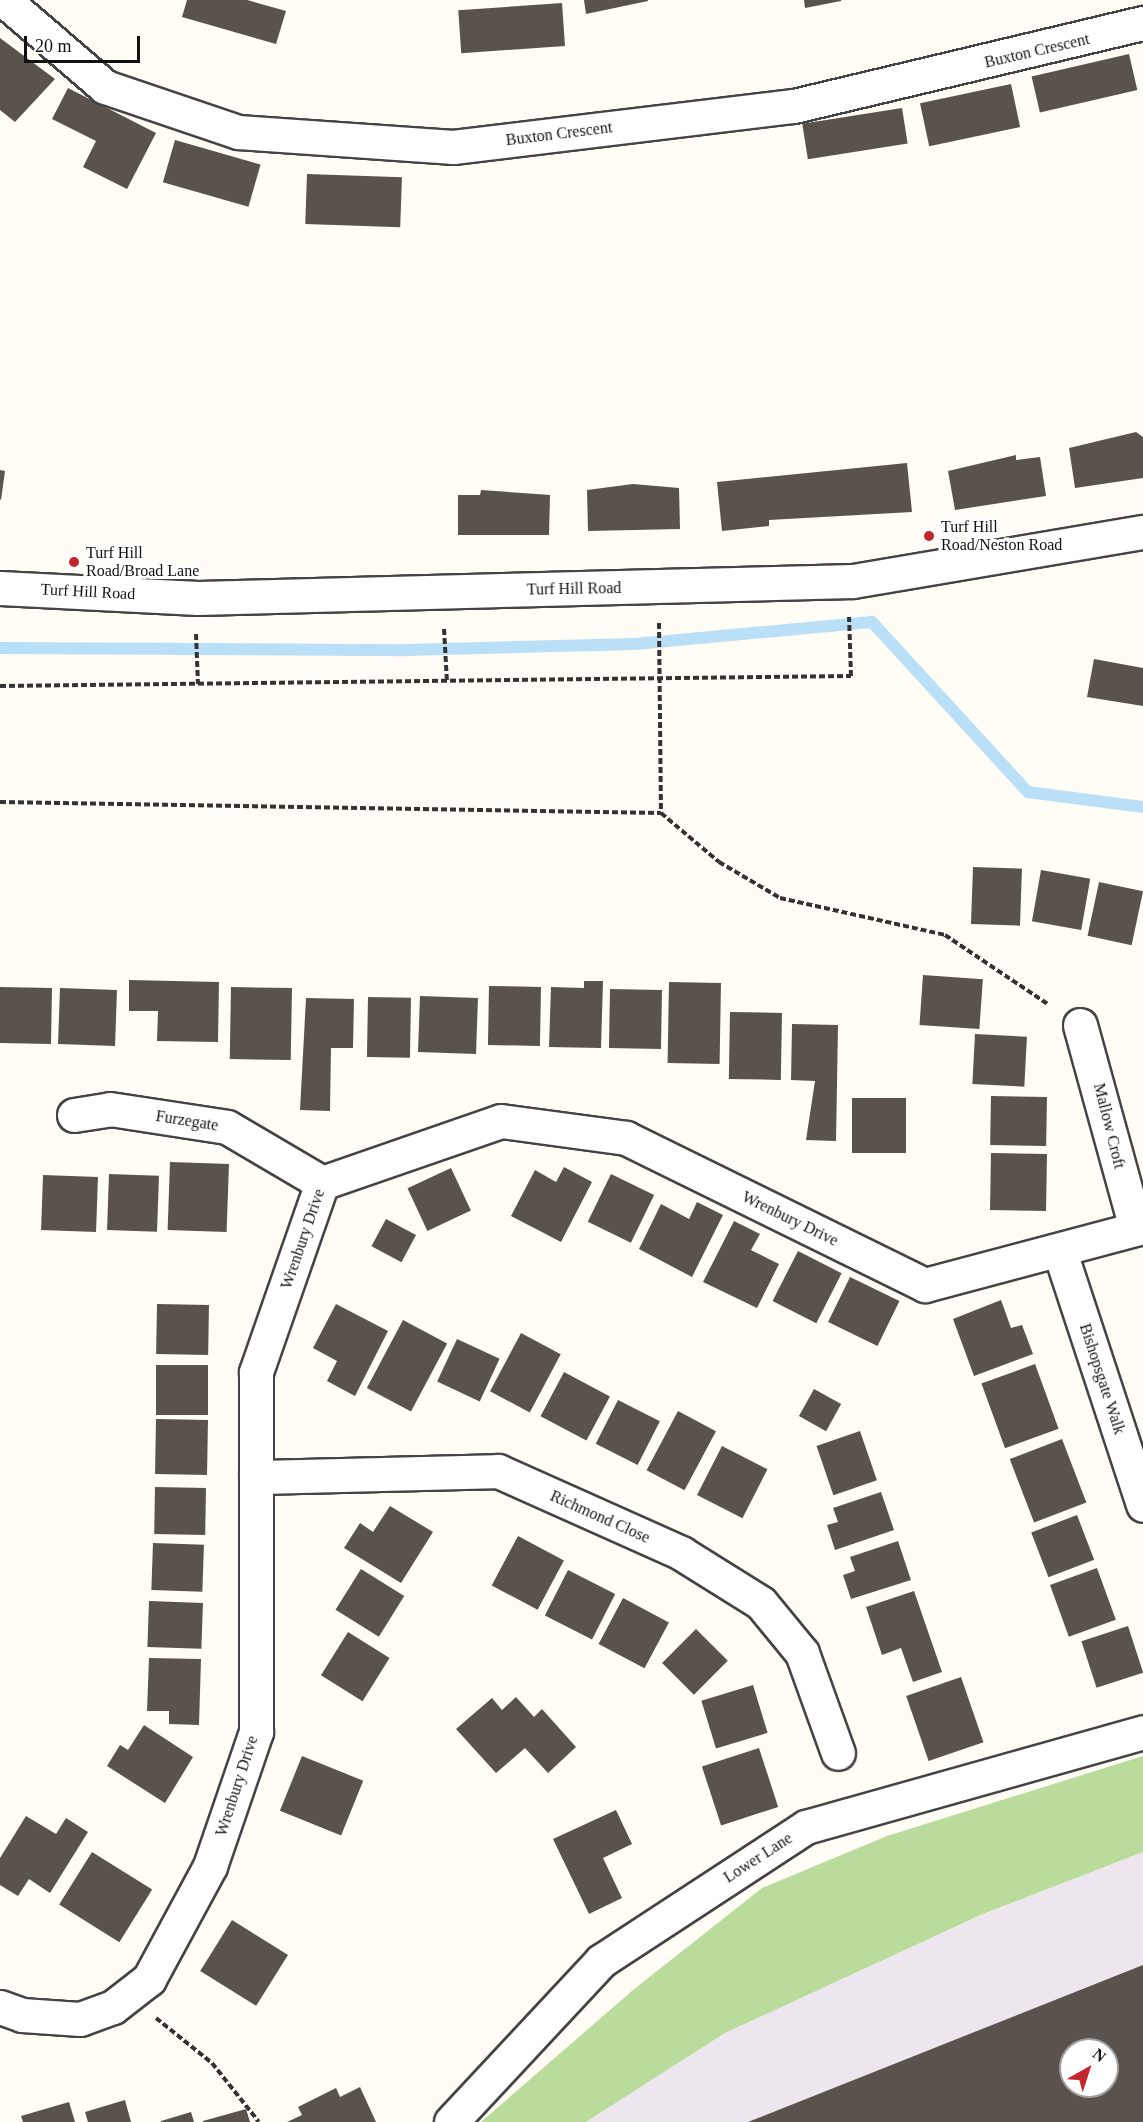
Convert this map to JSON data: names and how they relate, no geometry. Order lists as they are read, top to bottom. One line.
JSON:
{"streets":{"street":["Buxton Crescent","Turf Hill Road","Furzegate","Mallow Croft","Wrenbury Drive","Bishopsgate Walk","Richmond Close","Lower Lane"]},"crossings":[["Furzegate","Wrenbury Drive"],["Mallow Croft","Wrenbury Drive"],["Wrenbury Drive","Bishopsgate Walk"],["Wrenbury Drive","Richmond Close"]],"places":["Turf Hill Road/Neston Road","Turf Hill Road/Broad Lane"],"scale_bar":"20 m","north":"top right"}
